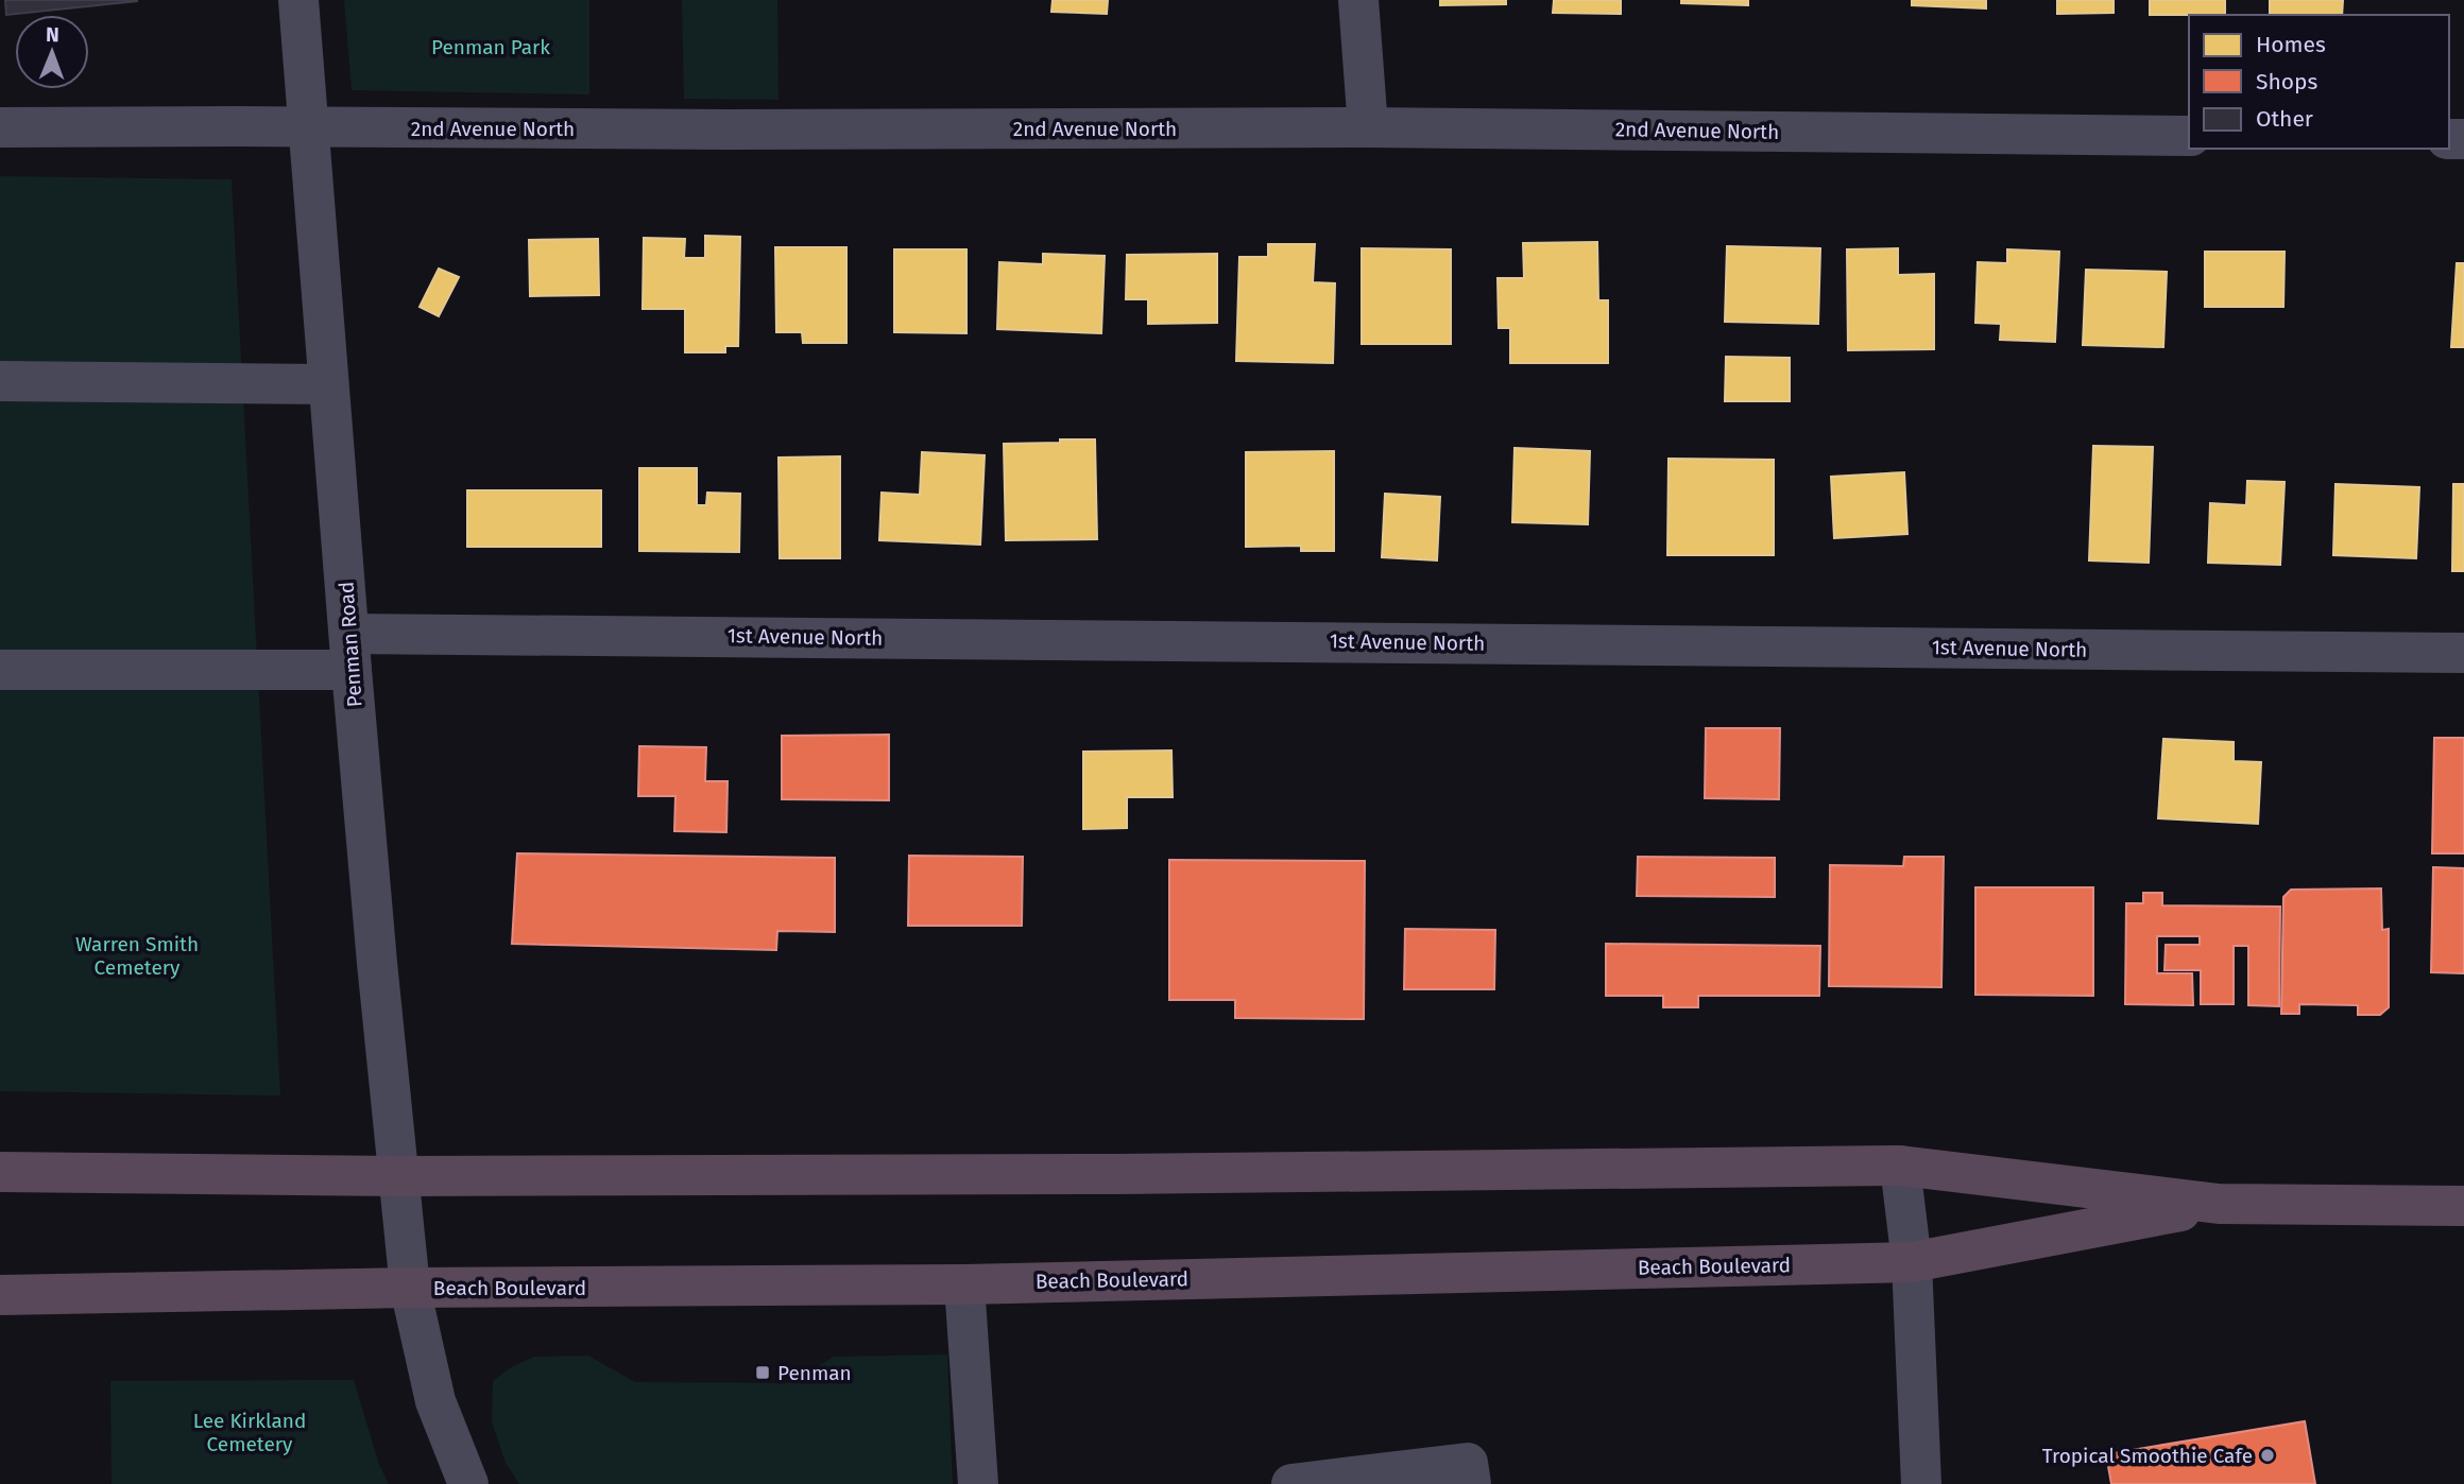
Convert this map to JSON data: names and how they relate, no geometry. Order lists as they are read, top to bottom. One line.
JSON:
{"streets":{"highway":["Beach Boulevard"],"street":["2nd Avenue North","1st Avenue North","Penman Road"]},"crossings":[["2nd Avenue North","Penman Road"],["1st Avenue North","Penman Road"],["Penman Road","Beach Boulevard"]],"parks":["Penman Park","Warren Smith Cemetery","Lee Kirkland Cemetery"],"places":{"transit":["Penman"],"other":["Tropical Smoothie Cafe"]},"legend":["Homes","Shops","Other"],"north":"top"}
